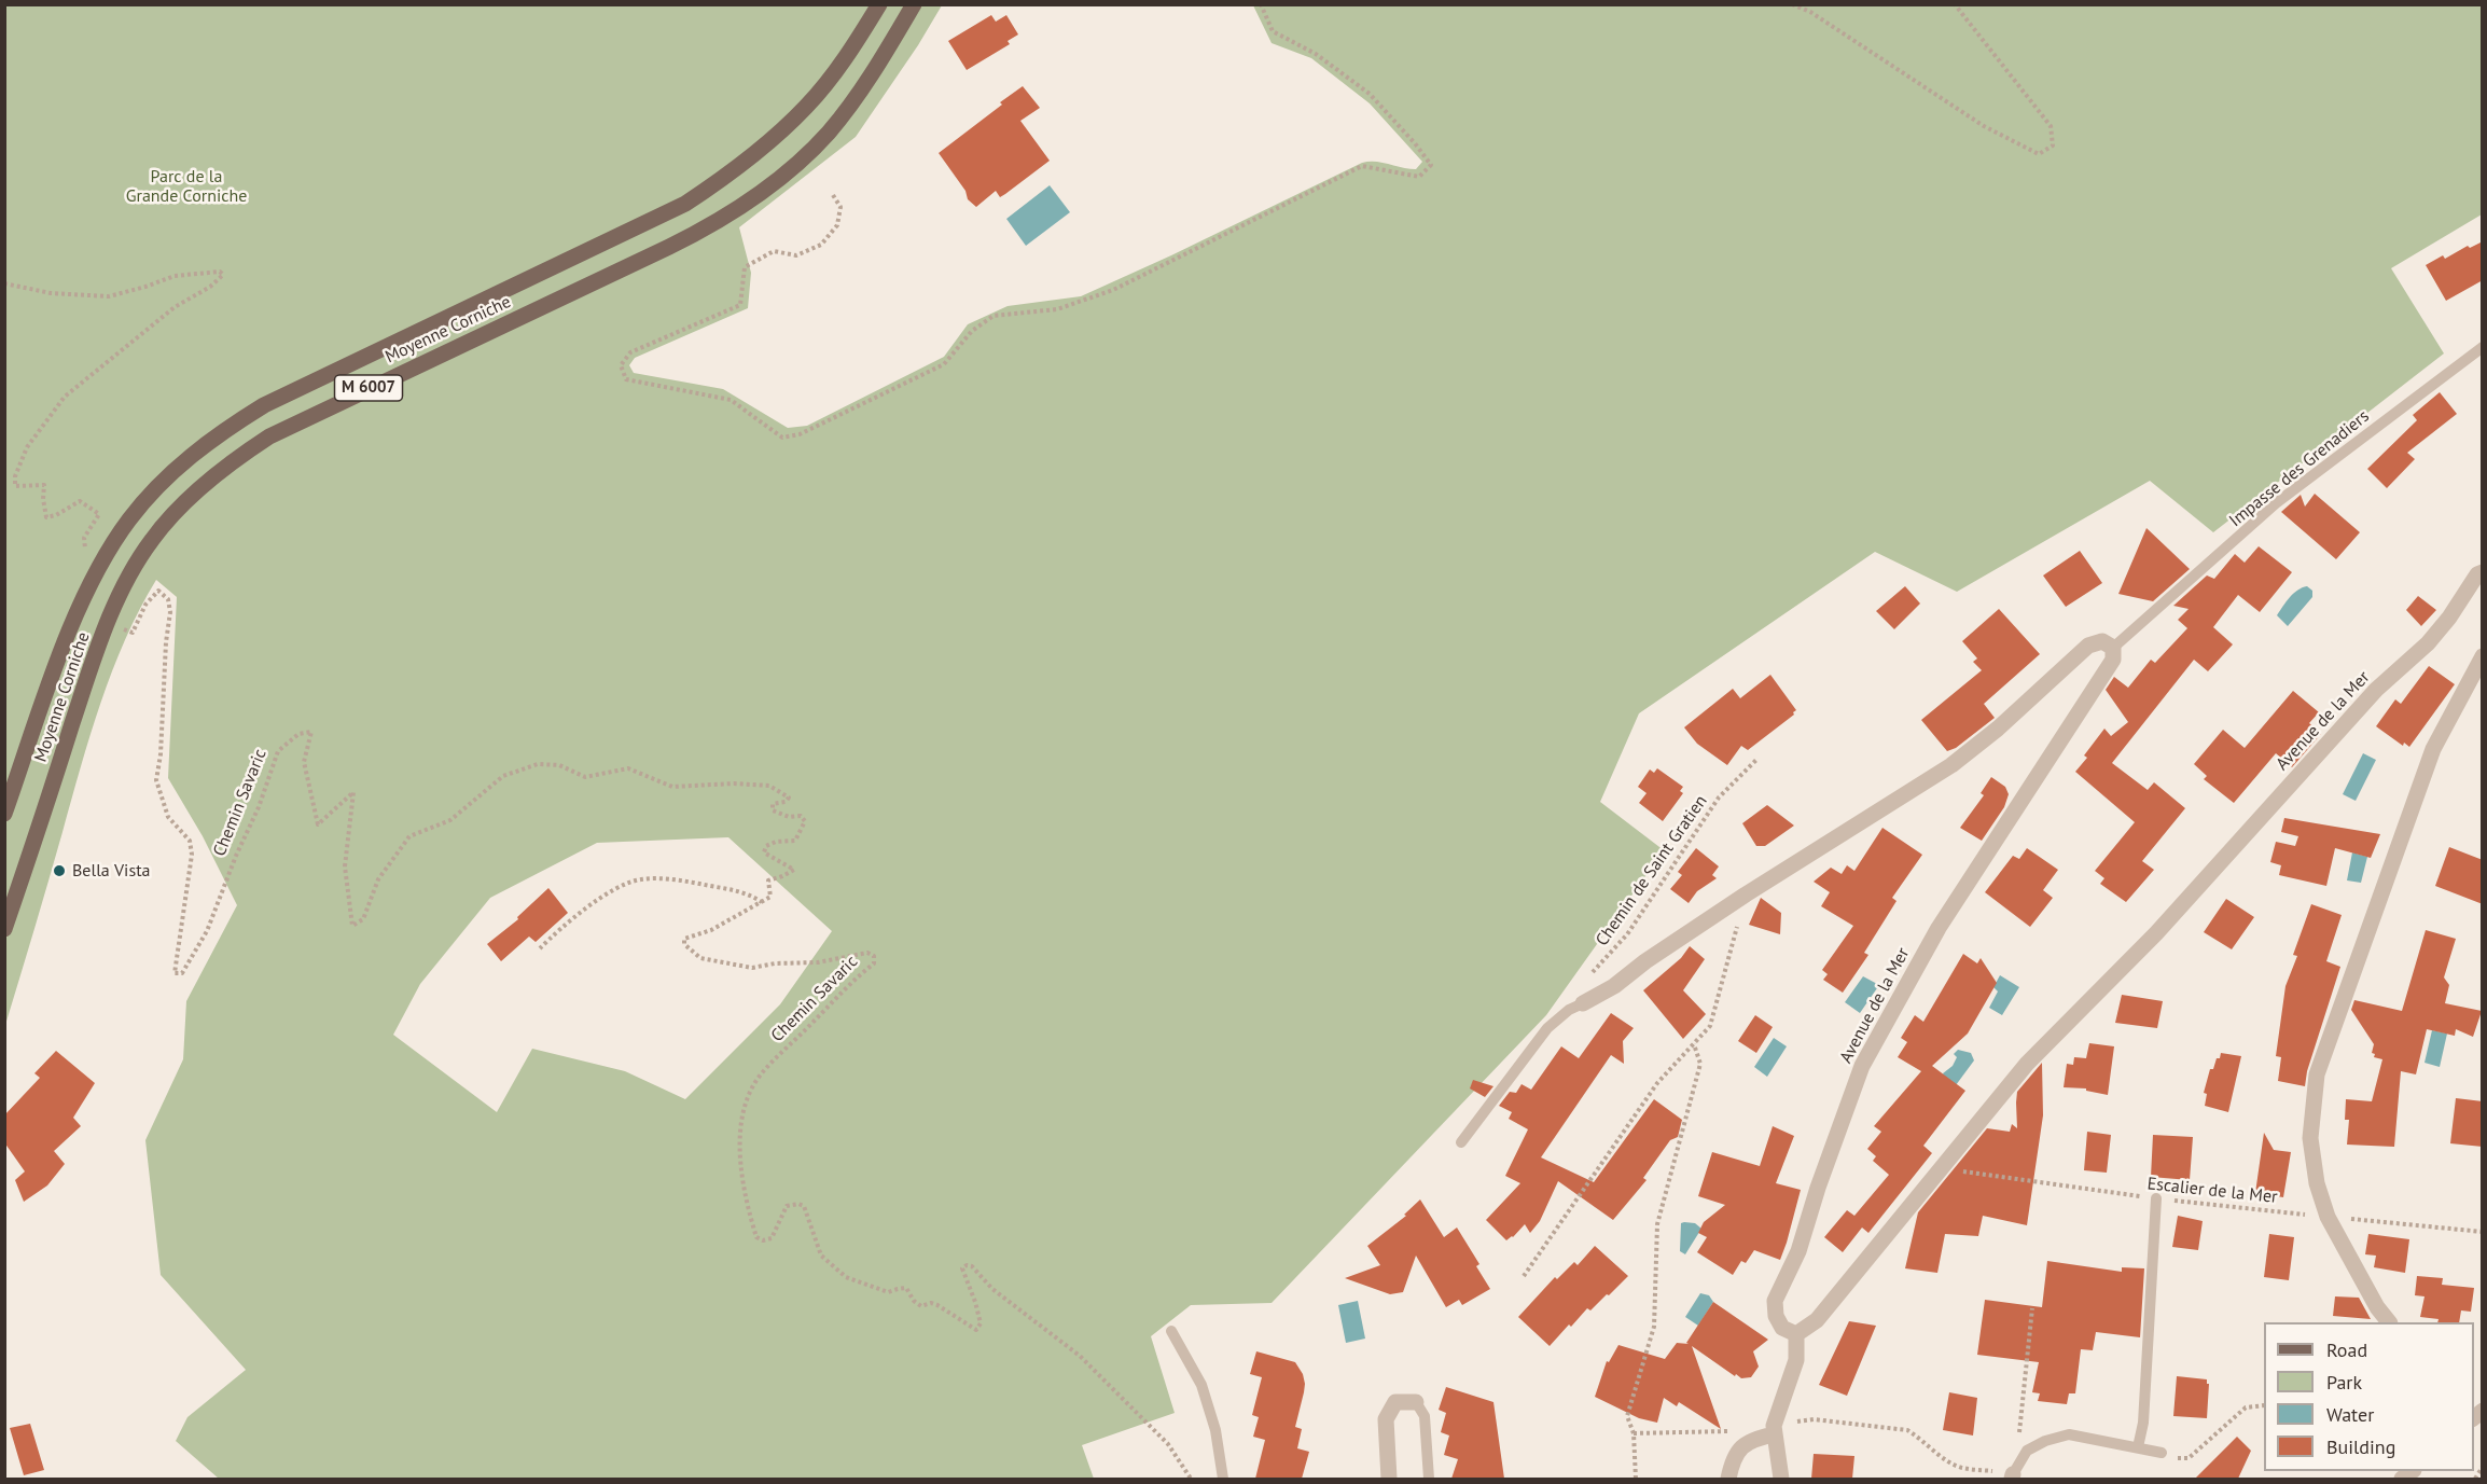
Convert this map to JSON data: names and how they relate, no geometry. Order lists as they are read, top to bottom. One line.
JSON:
{"streets":{"main road":["Moyenne Corniche","M 6007"],"street":["Avenue de la Mer"],"lane":["Impasse des Grenadiers"],"path":["Chemin Savaric","Chemin de Saint Gratien","Escalier de la Mer"]},"crossings":[["Impasse des Grenadiers","Avenue de la Mer"],["Avenue de la Mer","Escalier de la Mer"]],"parks":["Parc de la Grande Corniche"],"places":["Bella Vista"],"legend":["Road","Park","Water","Building"]}
